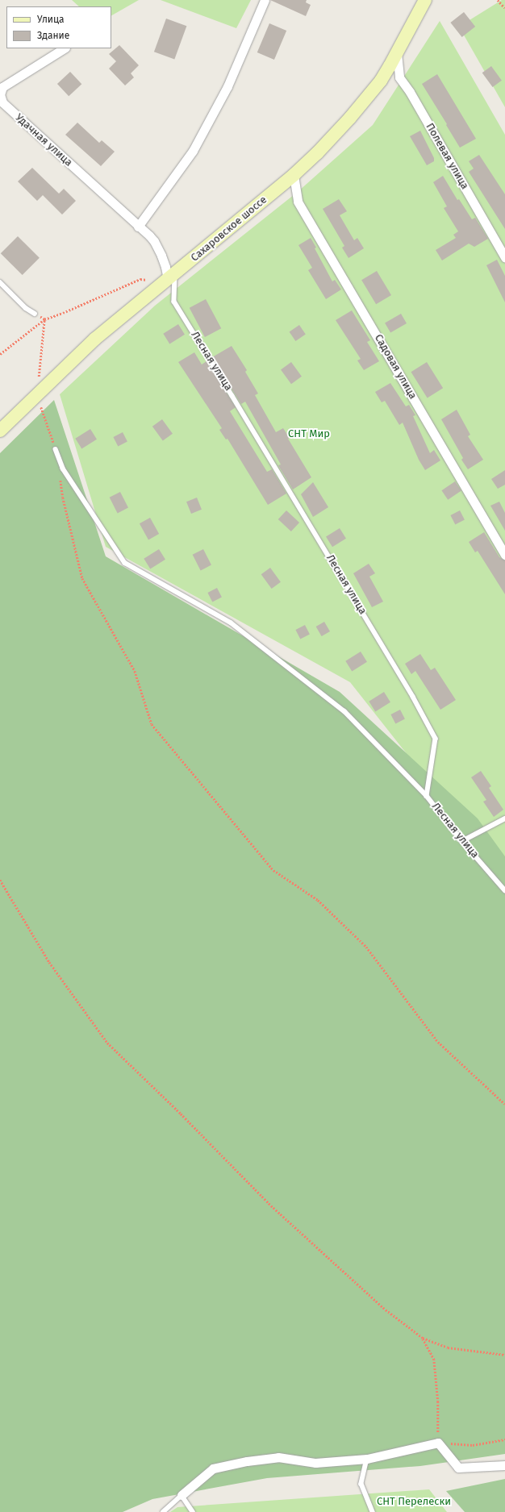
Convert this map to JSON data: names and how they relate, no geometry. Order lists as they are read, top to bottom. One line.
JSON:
{"streets":{"main road":["Сахаровское шоссе"],"street":["Удачная улица","Полевая улица","Садовая улица"],"lane":["Лесная улица"]},"crossings":[["Удачная улица","Сахаровское шоссе"],["Удачная улица","Лесная улица"],["Полевая улица","Сахаровское шоссе"],["Сахаровское шоссе","Лесная улица"],["Сахаровское шоссе","Садовая улица"]],"parks":["СНТ Мир","СНТ Перелески"],"legend":["Улица","Здание"]}
